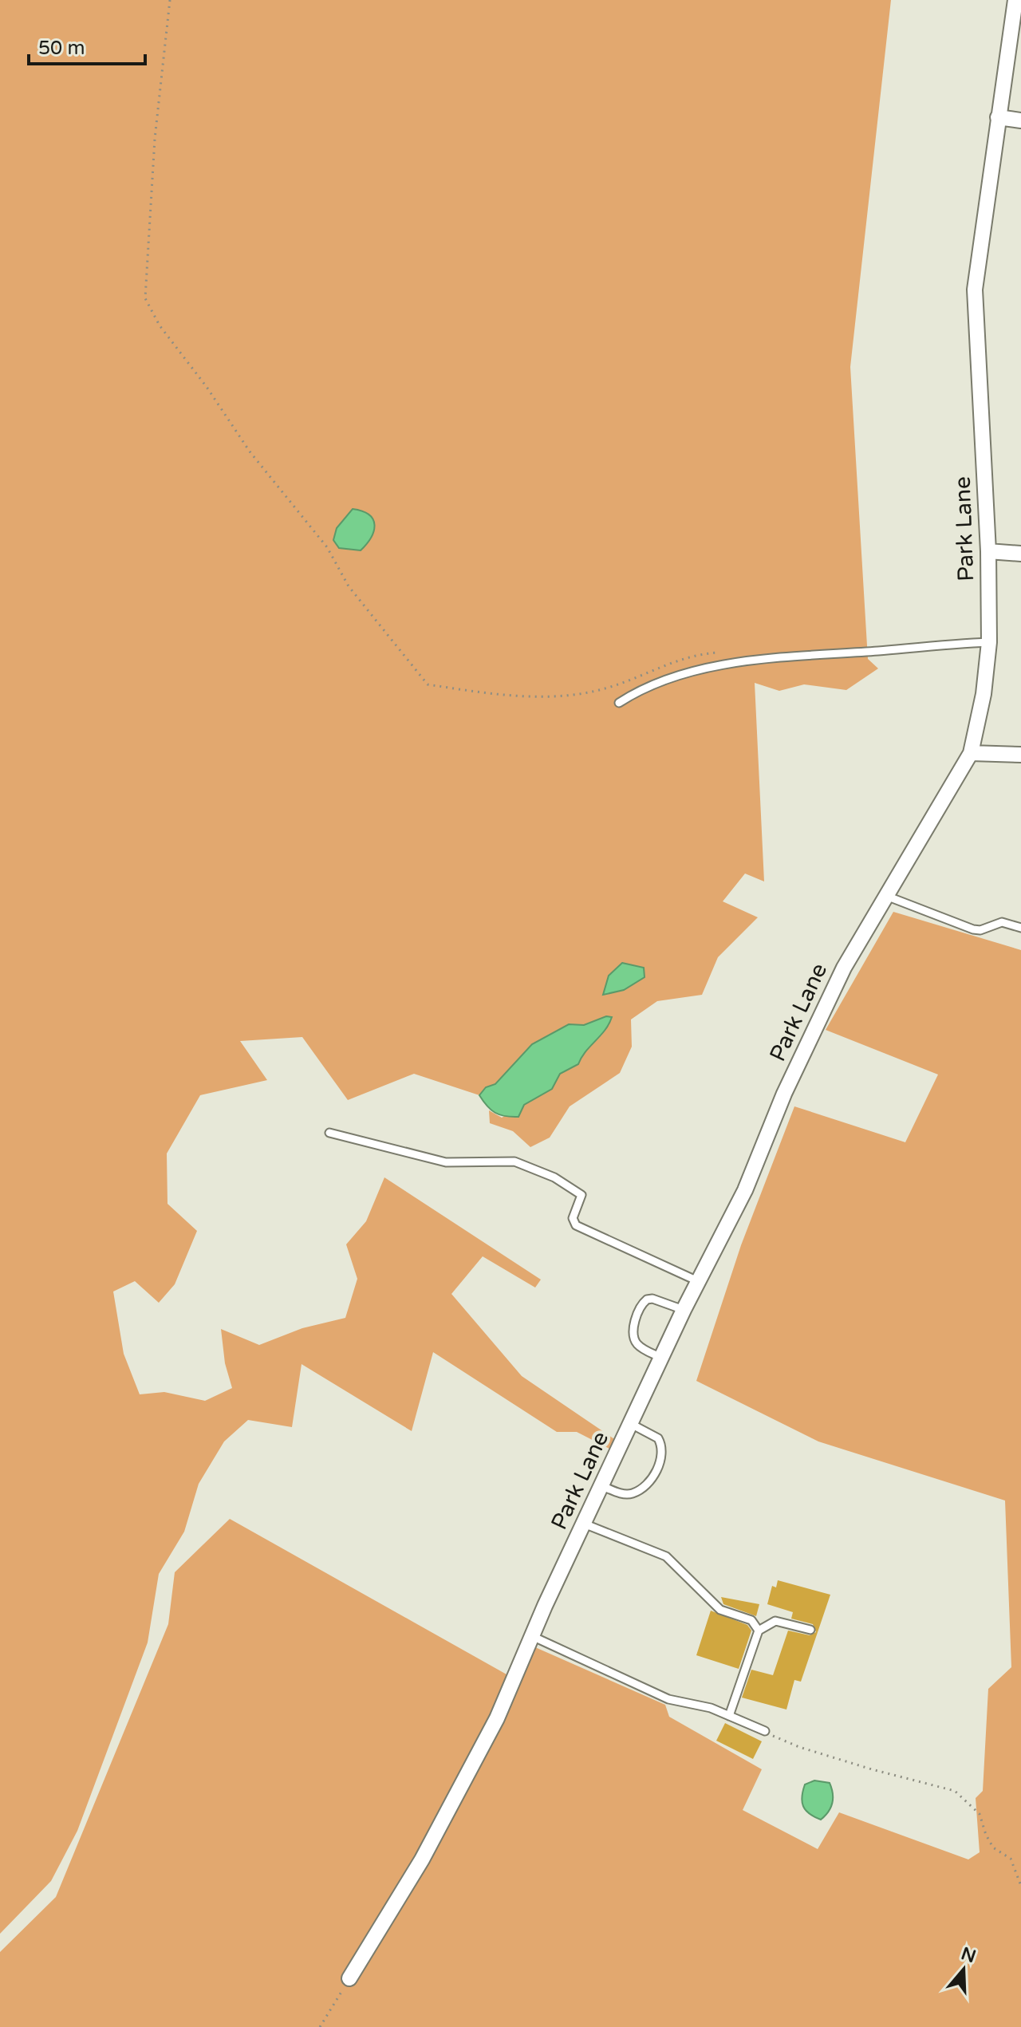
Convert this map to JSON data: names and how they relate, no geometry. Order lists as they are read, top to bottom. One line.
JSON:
{"streets":{"street":["Park Lane"]},"scale_bar":"50 m","north":"top"}
